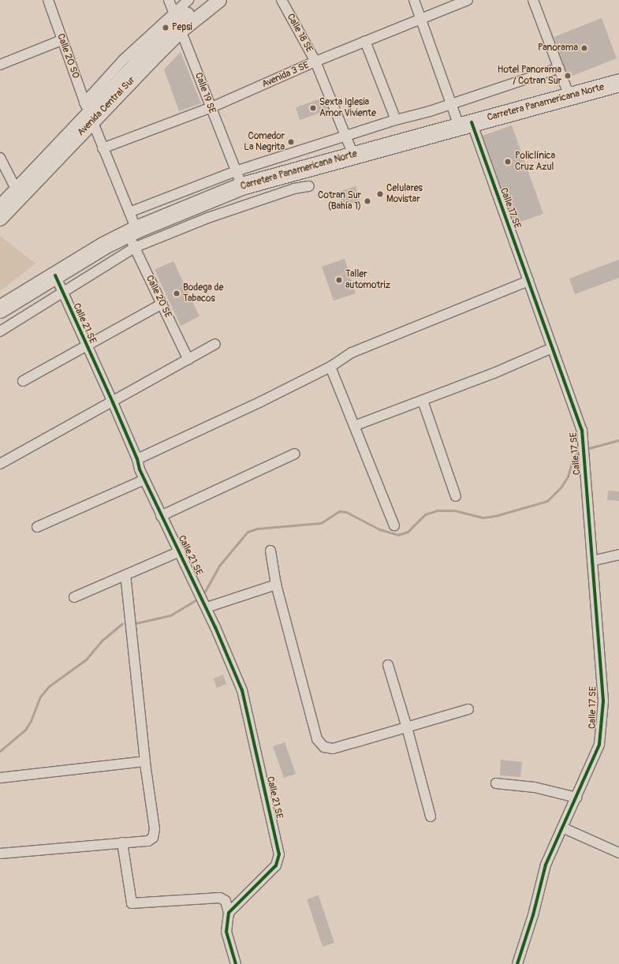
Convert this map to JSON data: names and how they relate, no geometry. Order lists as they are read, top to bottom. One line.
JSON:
{"streets":{"highway":["Carretera Panamericana Norte"],"street":["Calle 18 SE","Calle 20 SO","Avenida 3 SE","Calle 19 SE","Avenida Central Sur","Calle 17 SE","Calle 20 SE","Calle 21 SE"]},"crossings":[["Calle 18 SE","Avenida 3 SE"],["Calle 18 SE","Carretera Panamericana Norte"],["Calle 20 SO","Avenida Central Sur"],["Calle 20 SO","Calle 20 SE"],["Avenida 3 SE","Calle 19 SE"],["Avenida 3 SE","Calle 17 SE"],["Avenida 3 SE","Calle 20 SE"],["Calle 19 SE","Carretera Panamericana Norte"],["Calle 19 SE","Avenida Central Sur"],["Carretera Panamericana Norte","Calle 17 SE"],["Carretera Panamericana Norte","Calle 20 SE"],["Carretera Panamericana Norte","Calle 21 SE"],["Avenida Central Sur","Calle 20 SE"]],"places":["Pepsi","Panorama","Hotel Panorama / Cotran Sur","Sexta Iglesia Amor Viviente","Comedor La Negrita","Policlínica Cruz Azul","Celulares Movistar","Cotran Sur (Bahía 1)","Taller automotriz","Bodega de Tabacos"]}
